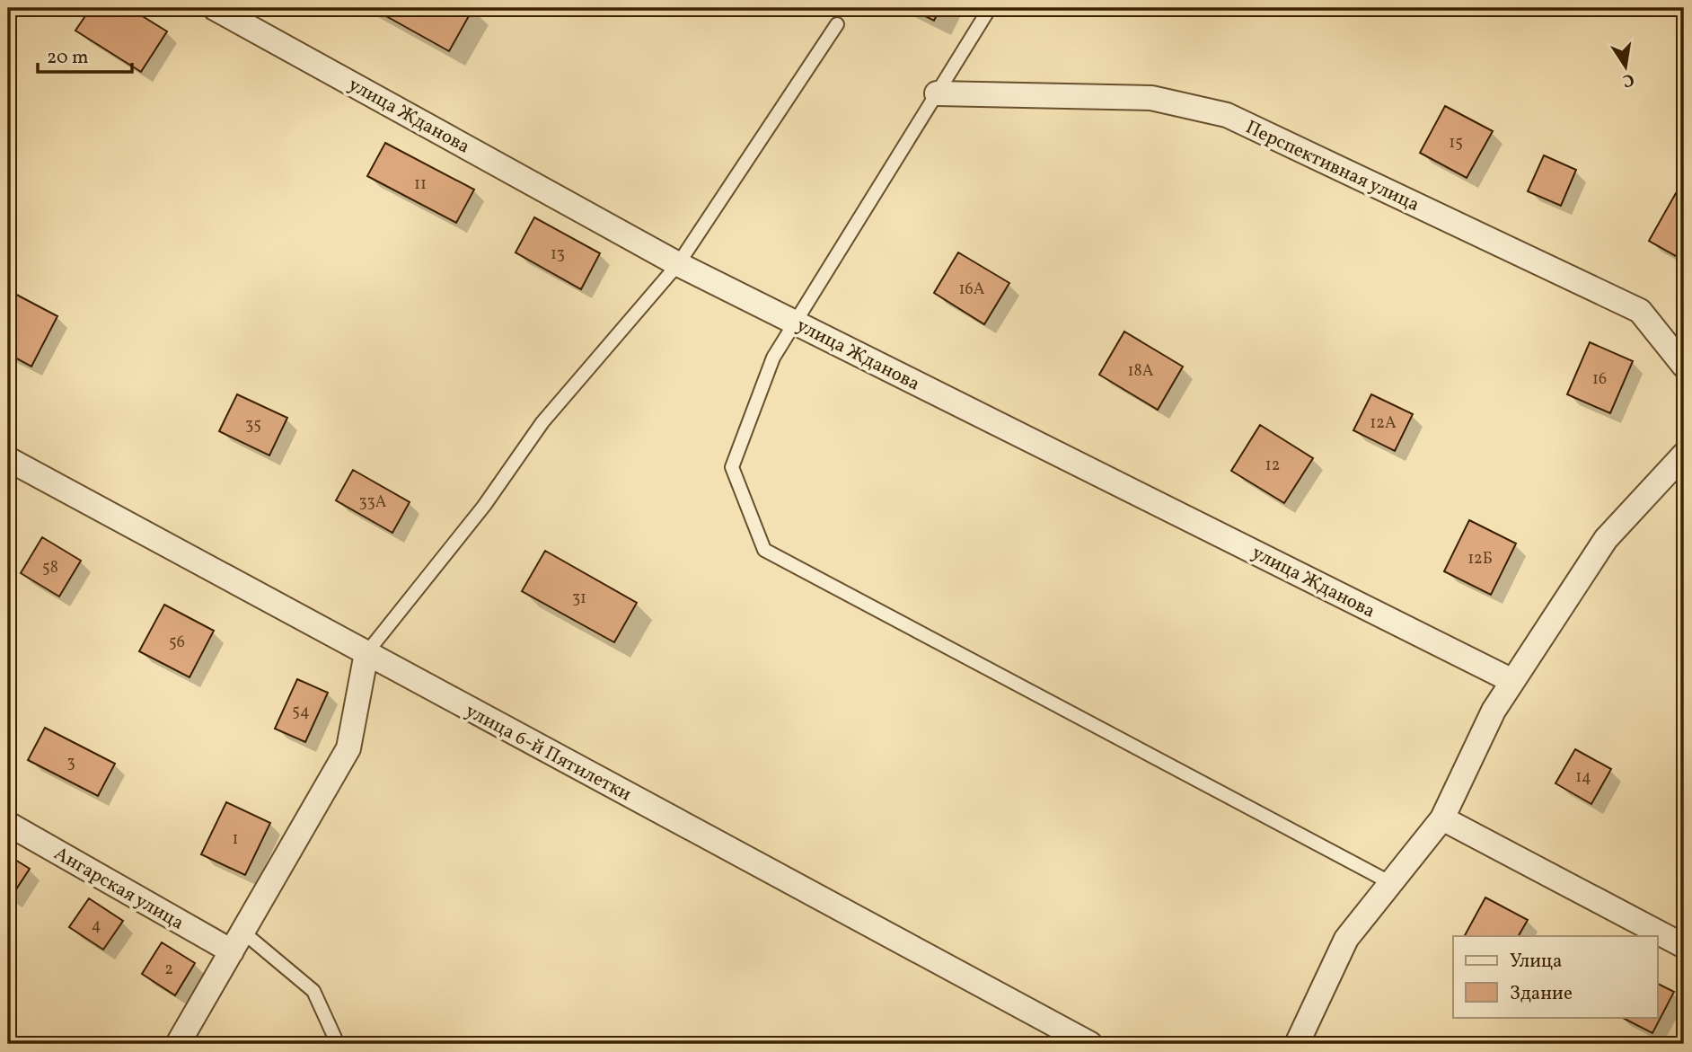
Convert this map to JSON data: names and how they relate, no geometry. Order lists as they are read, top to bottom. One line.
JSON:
{"streets":{"street":["улица Жданова","Перспективная улица","улица 6-й Пятилетки","Ангарская улица"]},"house_numbers":["15","11","13","16А","18А","16","12А","35","12","33А","12Б","58","31","56","54","3","14","1","4","2"],"legend":["Улица","Здание"],"scale_bar":"20 m","north":"bottom"}
